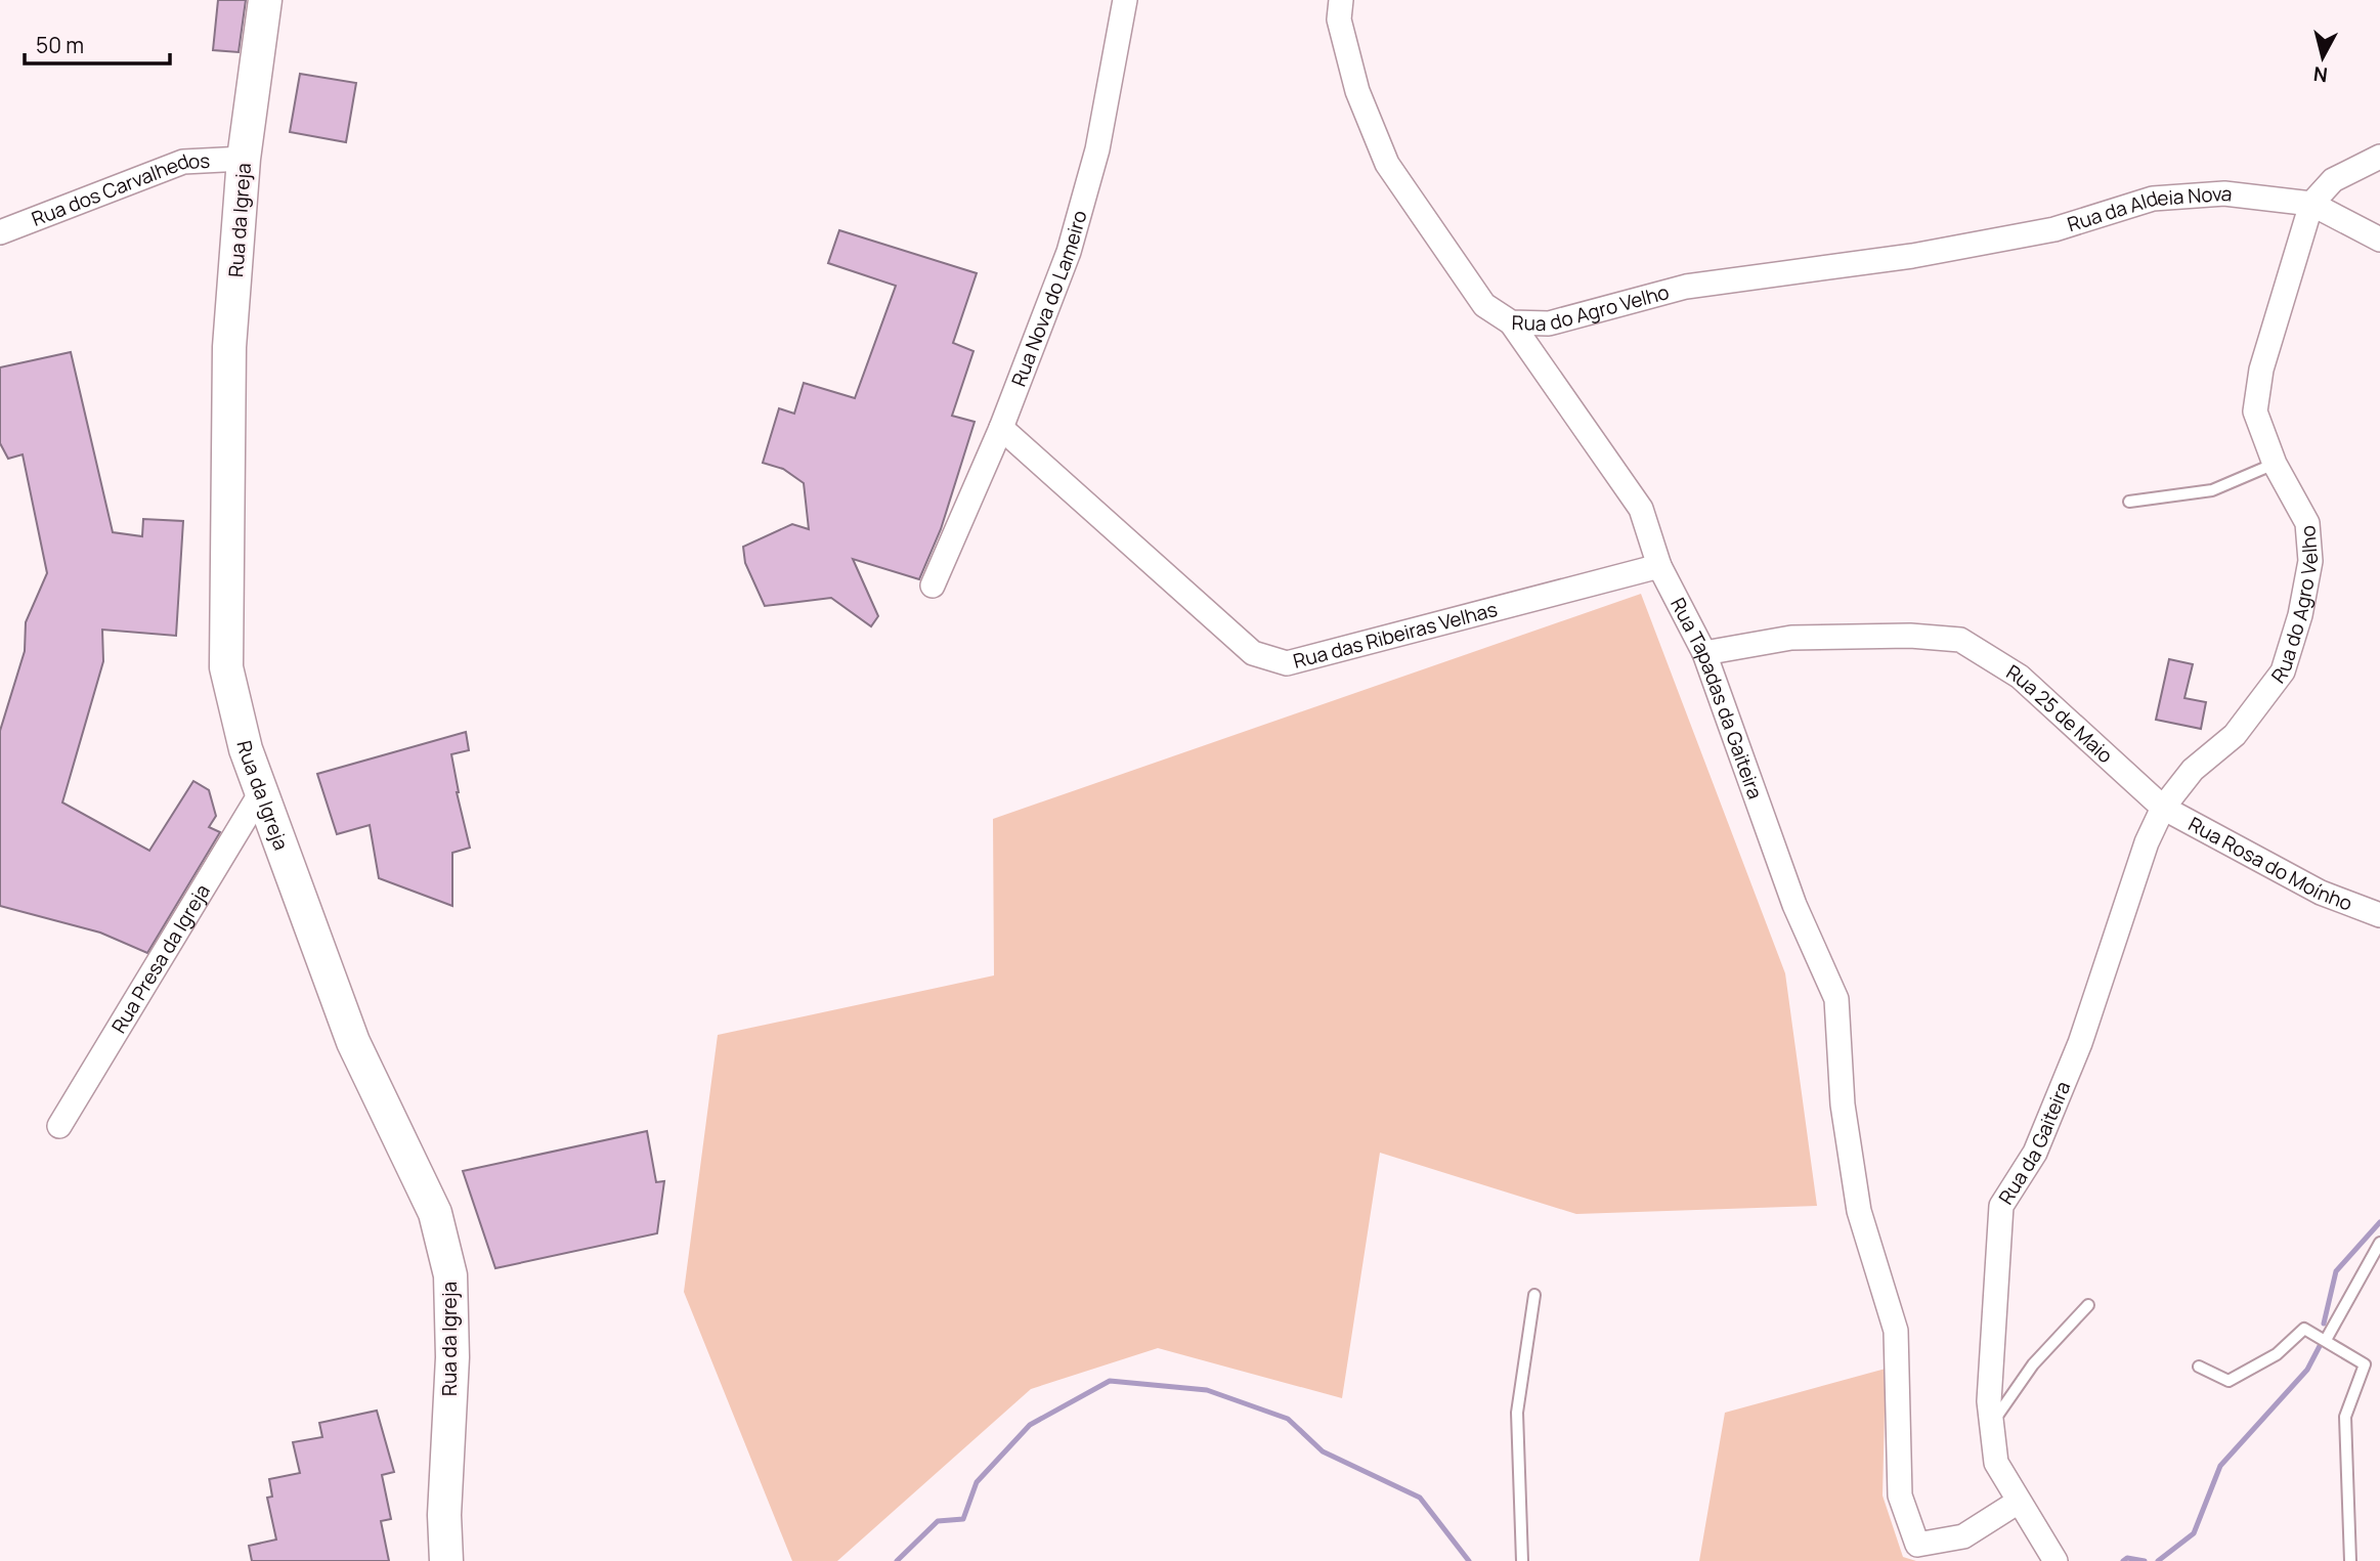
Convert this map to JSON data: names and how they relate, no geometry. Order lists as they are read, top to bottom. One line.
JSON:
{"streets":{"main road":["Rua da Igreja"],"street":["Rua dos Carvalhedos","Rua da Aldeia Nova","Rua Nova do Lameiro","Rua do Agro Velho","Rua das Ribeiras Velhas","Rua Tapadas da Gaiteira","Rua 25 de Maio","Rua Rosa do Moínho","Rua Presa da Igreja","Rua da Gaiteira"]},"crossings":[["Rua dos Carvalhedos","Rua da Igreja"],["Rua da Aldeia Nova","Rua do Agro Velho"],["Rua da Igreja","Rua Presa da Igreja"],["Rua Nova do Lameiro","Rua das Ribeiras Velhas"],["Rua do Agro Velho","Rua Tapadas da Gaiteira"],["Rua do Agro Velho","Rua 25 de Maio"],["Rua do Agro Velho","Rua Rosa do Moínho"],["Rua do Agro Velho","Rua da Gaiteira"],["Rua das Ribeiras Velhas","Rua Tapadas da Gaiteira"],["Rua Tapadas da Gaiteira","Rua 25 de Maio"],["Rua Tapadas da Gaiteira","Rua da Gaiteira"],["Rua 25 de Maio","Rua Rosa do Moínho"],["Rua 25 de Maio","Rua da Gaiteira"],["Rua Rosa do Moínho","Rua da Gaiteira"]],"scale_bar":"50 m","north":"bottom"}
